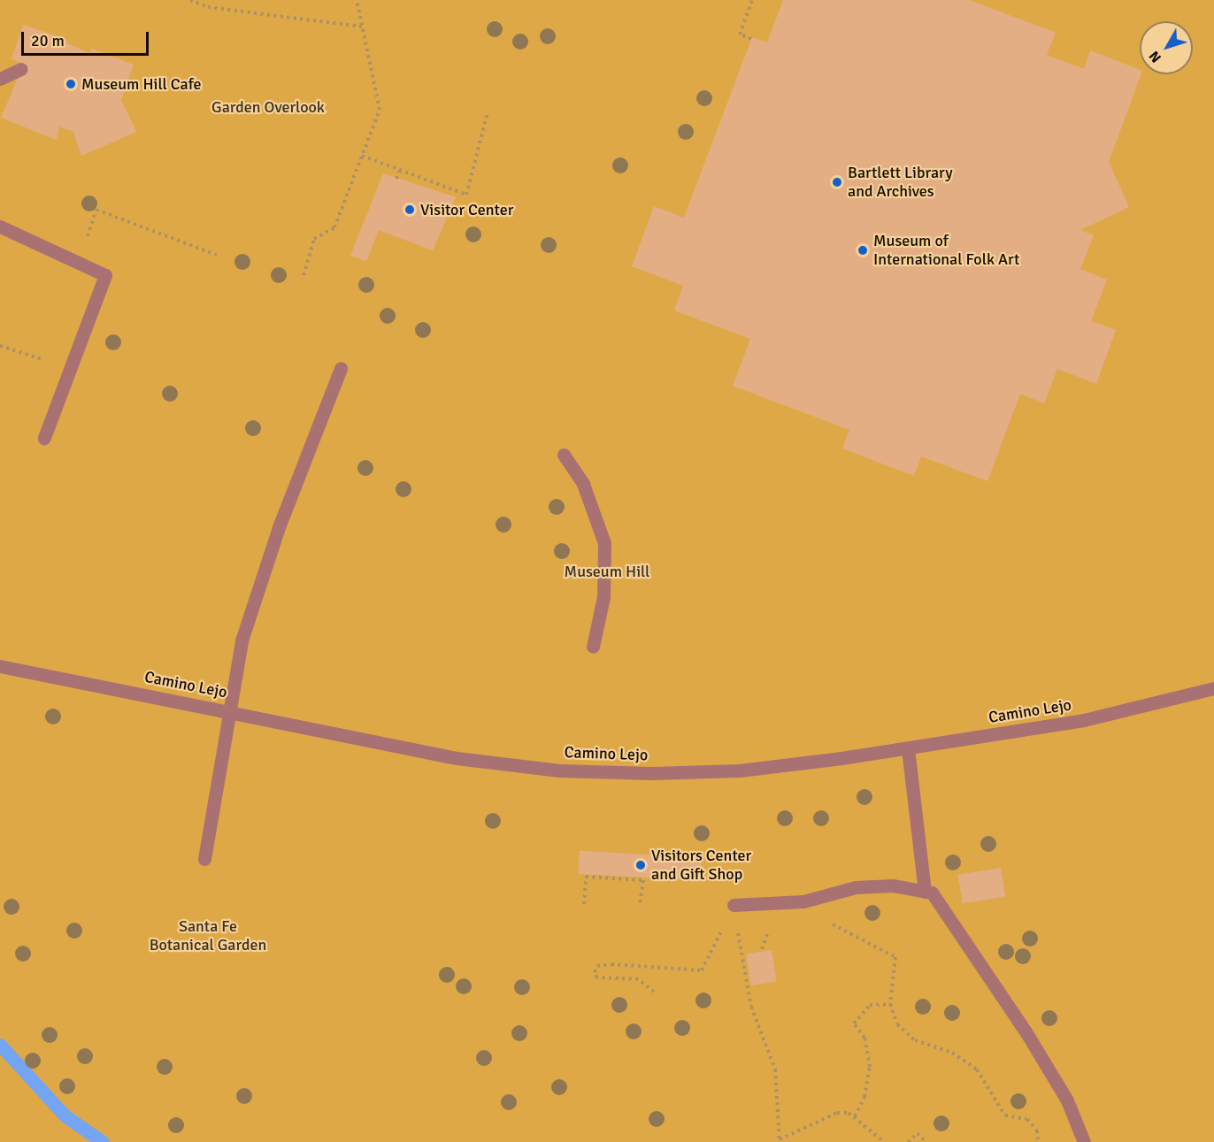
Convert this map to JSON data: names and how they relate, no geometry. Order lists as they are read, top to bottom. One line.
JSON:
{"streets":{"street":["Camino Lejo"]},"parks":["Garden Overlook","Museum Hill","Santa Fe Botanical Garden"],"places":["Museum Hill Cafe","Bartlett Library and Archives","Visitor Center","Museum of International Folk Art","Visitors Center and Gift Shop"],"scale_bar":"20 m","north":"bottom left"}
